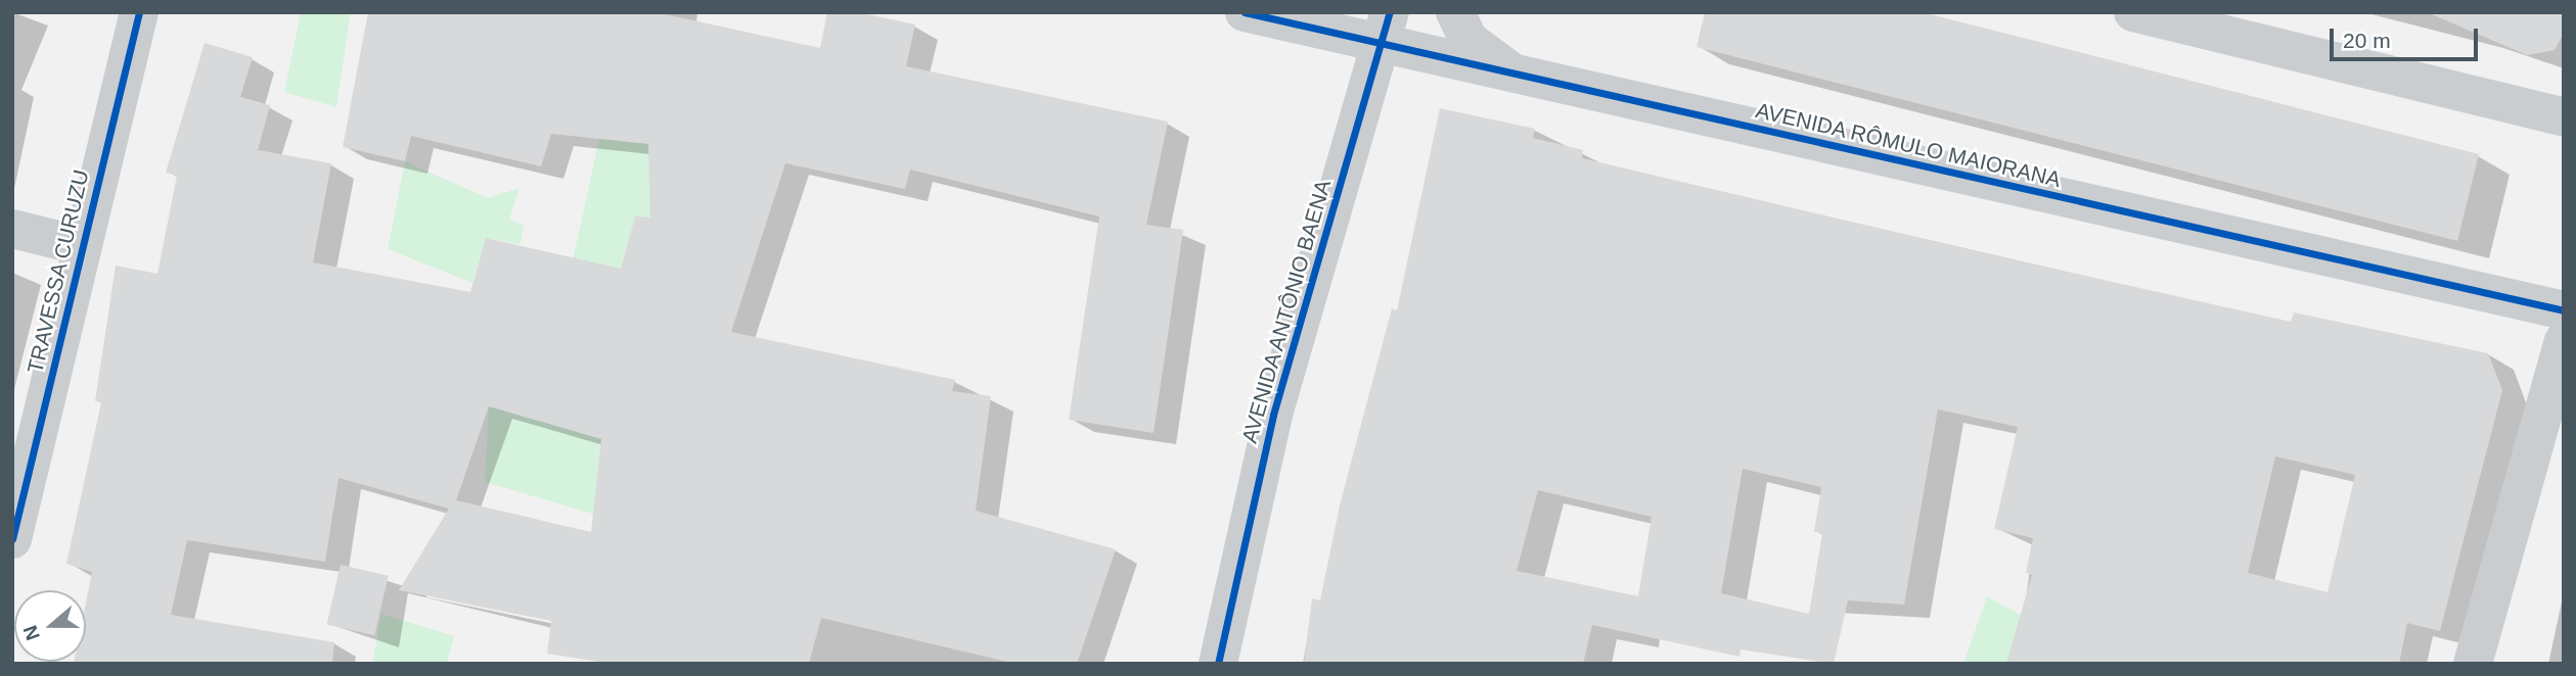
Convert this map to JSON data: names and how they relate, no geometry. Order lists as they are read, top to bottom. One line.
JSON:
{"streets":{"street":["AVENIDA RÔMULO MAIORANA","TRAVESSA CURUZU","AVENIDA ANTÔNIO BAENA"]},"crossings":[["AVENIDA RÔMULO MAIORANA","AVENIDA ANTÔNIO BAENA"]],"scale_bar":"20 m","north":"left"}
